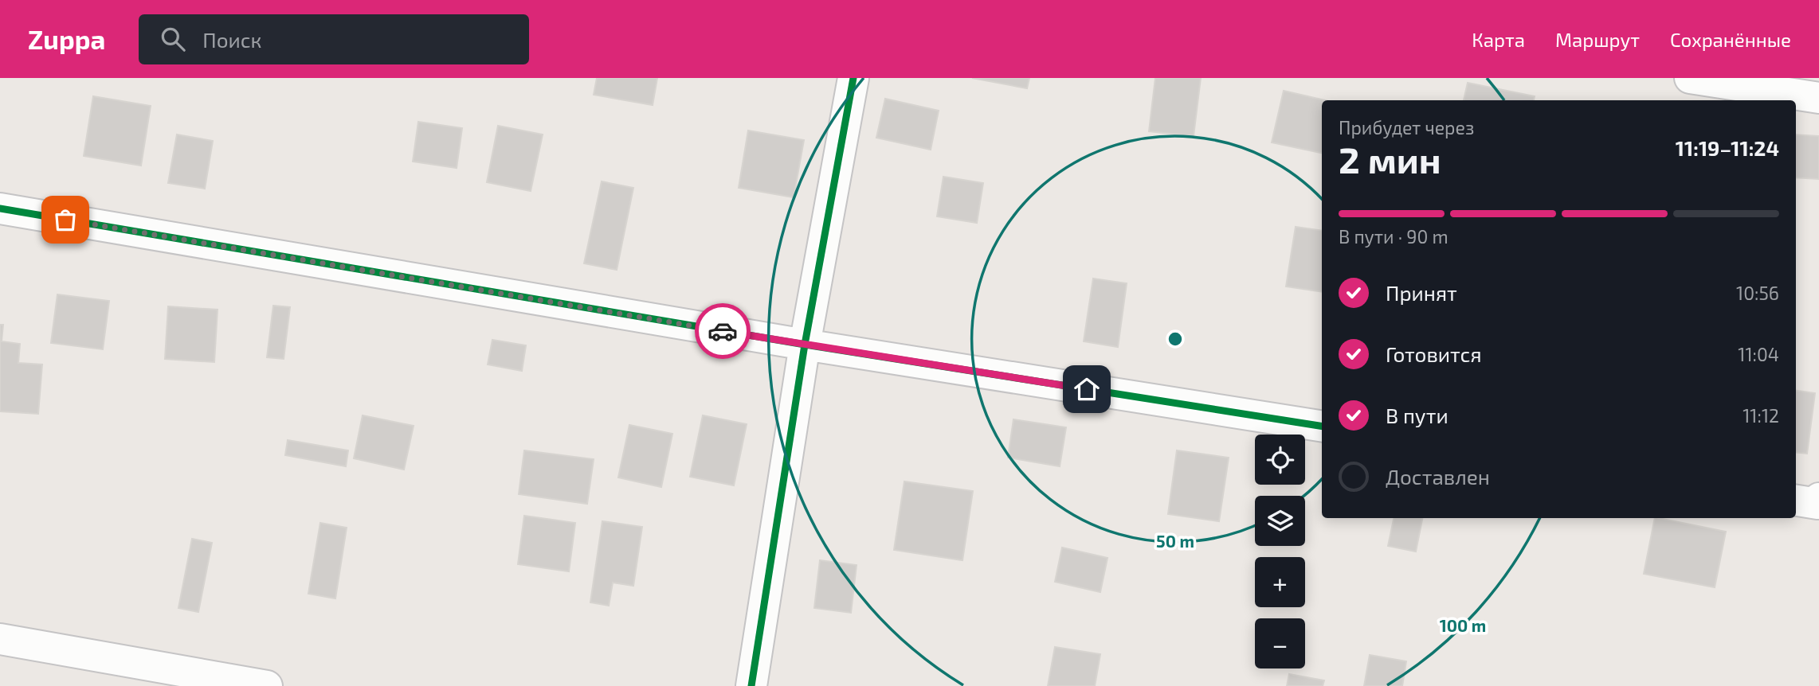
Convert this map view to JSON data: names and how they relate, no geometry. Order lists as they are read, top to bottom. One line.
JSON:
{"page":{"header":"Zuppa","search":"Поиск","nav":["Карта","Маршрут","Сохранённые"],"heading":["2 мин","Прибудет через","11:19–11:24"],"bar":"В пути · 90 m","list":[["Принят","10:56"],["Готовится","11:04"],["В пути","11:12"],"Доставлен"],"map_buttons":["+","−"]},"rings":["50 m","100 m"]}
